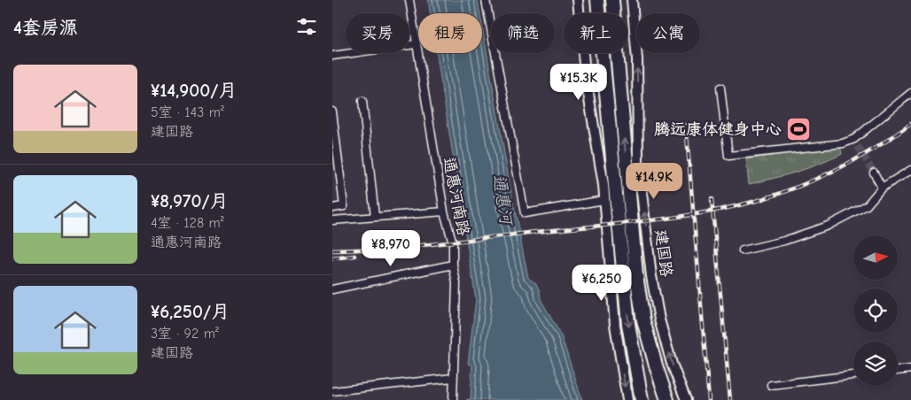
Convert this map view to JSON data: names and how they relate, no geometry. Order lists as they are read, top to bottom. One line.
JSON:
{"streets":{"main road":["建国路"],"street":["通惠河南路"]},"water":["通惠河"],"places":{"sports":["腾远康体健身中心"]},"north":"right","page":{"heading":"4套房源","chip":["买房","租房","筛选","新上","公寓"],"list":[{"name":"¥14,900/月","note":"5室 · 143 m² · 建国路"},{"name":"¥8,970/月","note":"4室 · 128 m² · 通惠河南路"},{"name":"¥6,250/月","note":"3室 · 92 m² · 建国路"}],"price":["¥15.3K","¥14.9K","¥8,970","¥6,250"]}}
